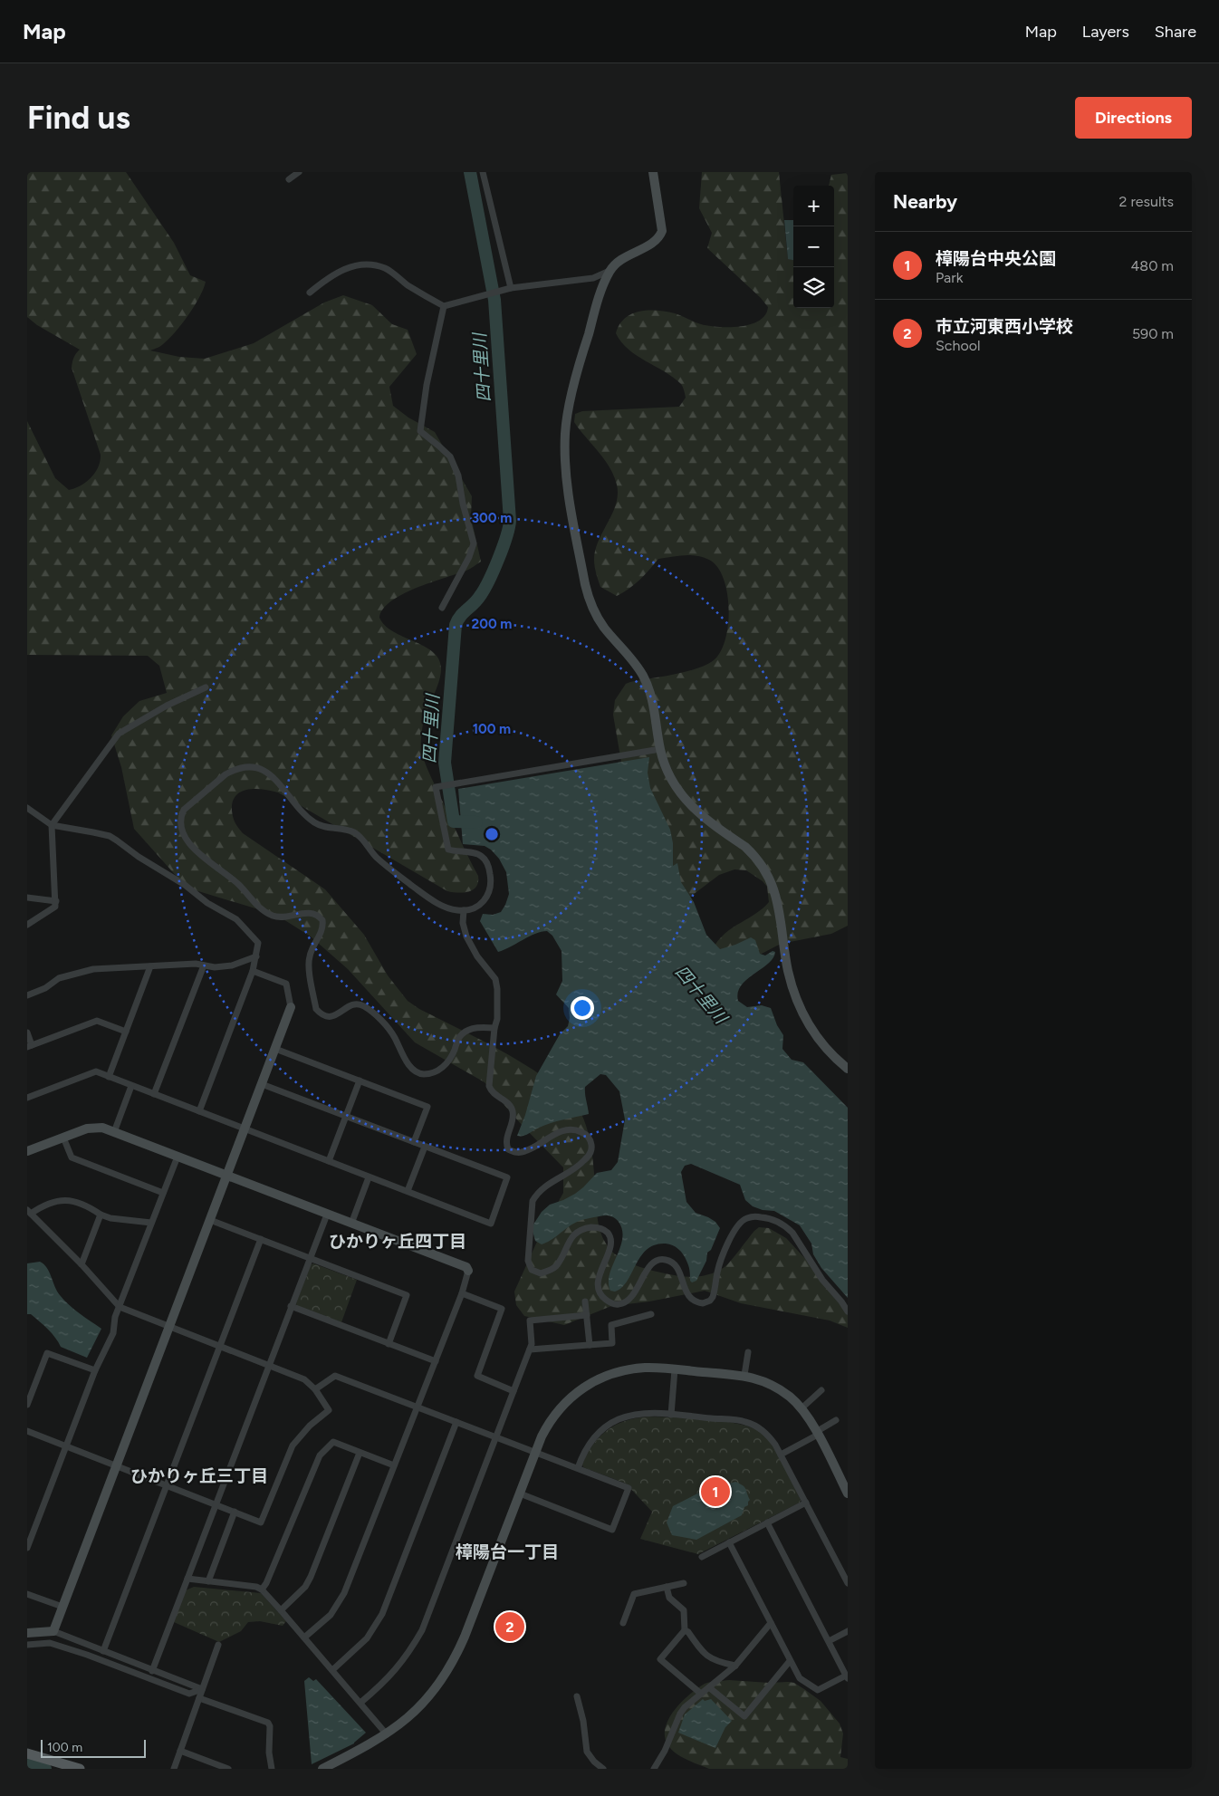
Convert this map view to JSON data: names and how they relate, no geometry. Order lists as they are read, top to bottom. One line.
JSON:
{"districts":["ひかりヶ丘四丁目","ひかりヶ丘三丁目","樟陽台一丁目"],"water":["四十里川"],"scale_bar":"100 m","page":{"header":"Map","nav":["Map","Layers","Share"],"buttons":"Directions","title":"Find us","heading":["Nearby","2 results"],"map_buttons":["+","−"],"list":[{"mark":"1","name":"樟陽台中央公園","note":"Park","value":"480 m"},{"mark":"2","name":"市立河東西小学校","note":"School","value":"590 m"}],"pins":["1","2"],"scale":"100 m"},"rings":["300 m","200 m","100 m"]}
